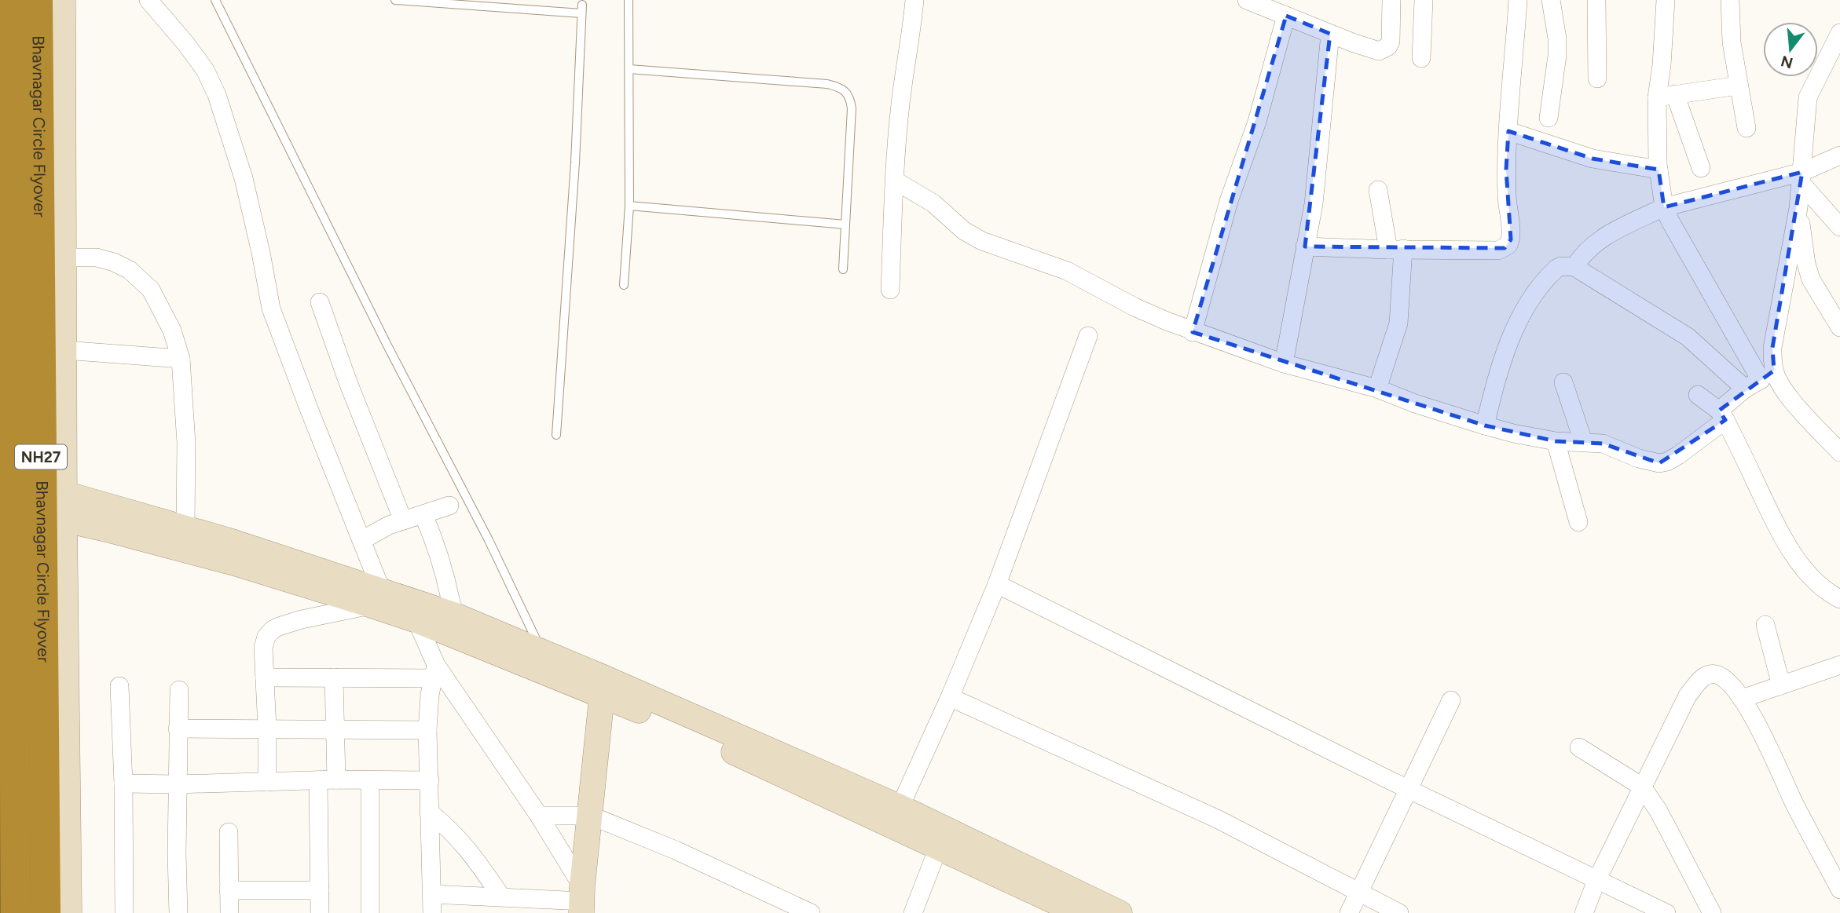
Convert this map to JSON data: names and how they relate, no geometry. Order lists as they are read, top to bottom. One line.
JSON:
{"streets":{"highway":["Bhavnagar Circle Flyover","NH27"]},"north":"bottom"}
